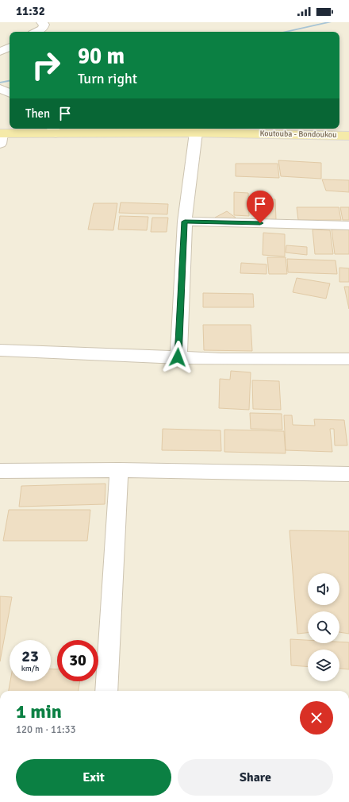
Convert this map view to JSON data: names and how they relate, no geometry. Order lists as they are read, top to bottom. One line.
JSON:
{"streets":{"main road":["Koutouba - Bondoukou"]},"page":{"status":"11:32","turn":["90 m","Turn right"],"then":"Then","speed":"23 km/h","limit":"30","heading":["1 min","120 m · 11:33"],"buttons":["Exit","Share"]}}
